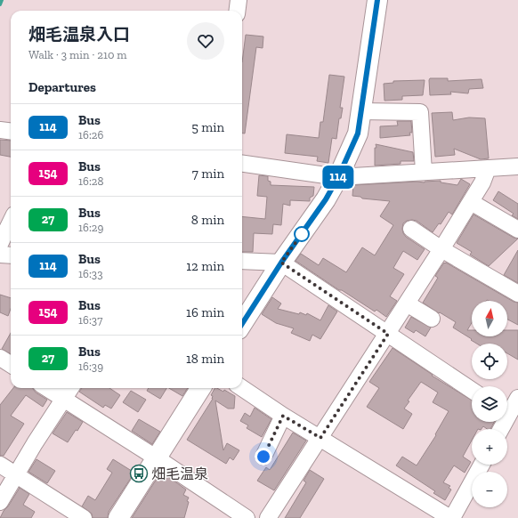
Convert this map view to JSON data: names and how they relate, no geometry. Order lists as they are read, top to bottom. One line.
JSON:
{"places":{"bus stop":["畑毛温泉"]},"lines":["bus line 114"],"north":"top","page":{"on_map":"114","heading":[["畑毛温泉入口","Walk · 3 min · 210 m"],"Departures"],"list":[{"mark":"114","name":"Bus","note":"16:26","value":"5 min"},{"mark":"154","name":"Bus","note":"16:28","value":"7 min"},{"mark":"27","name":"Bus","note":"16:29","value":"8 min"},{"mark":"114","name":"Bus","note":"16:33","value":"12 min"},{"mark":"154","name":"Bus","note":"16:37","value":"16 min"},{"mark":"27","name":"Bus","note":"16:39","value":"18 min"}],"map_buttons":["+","−"]}}
